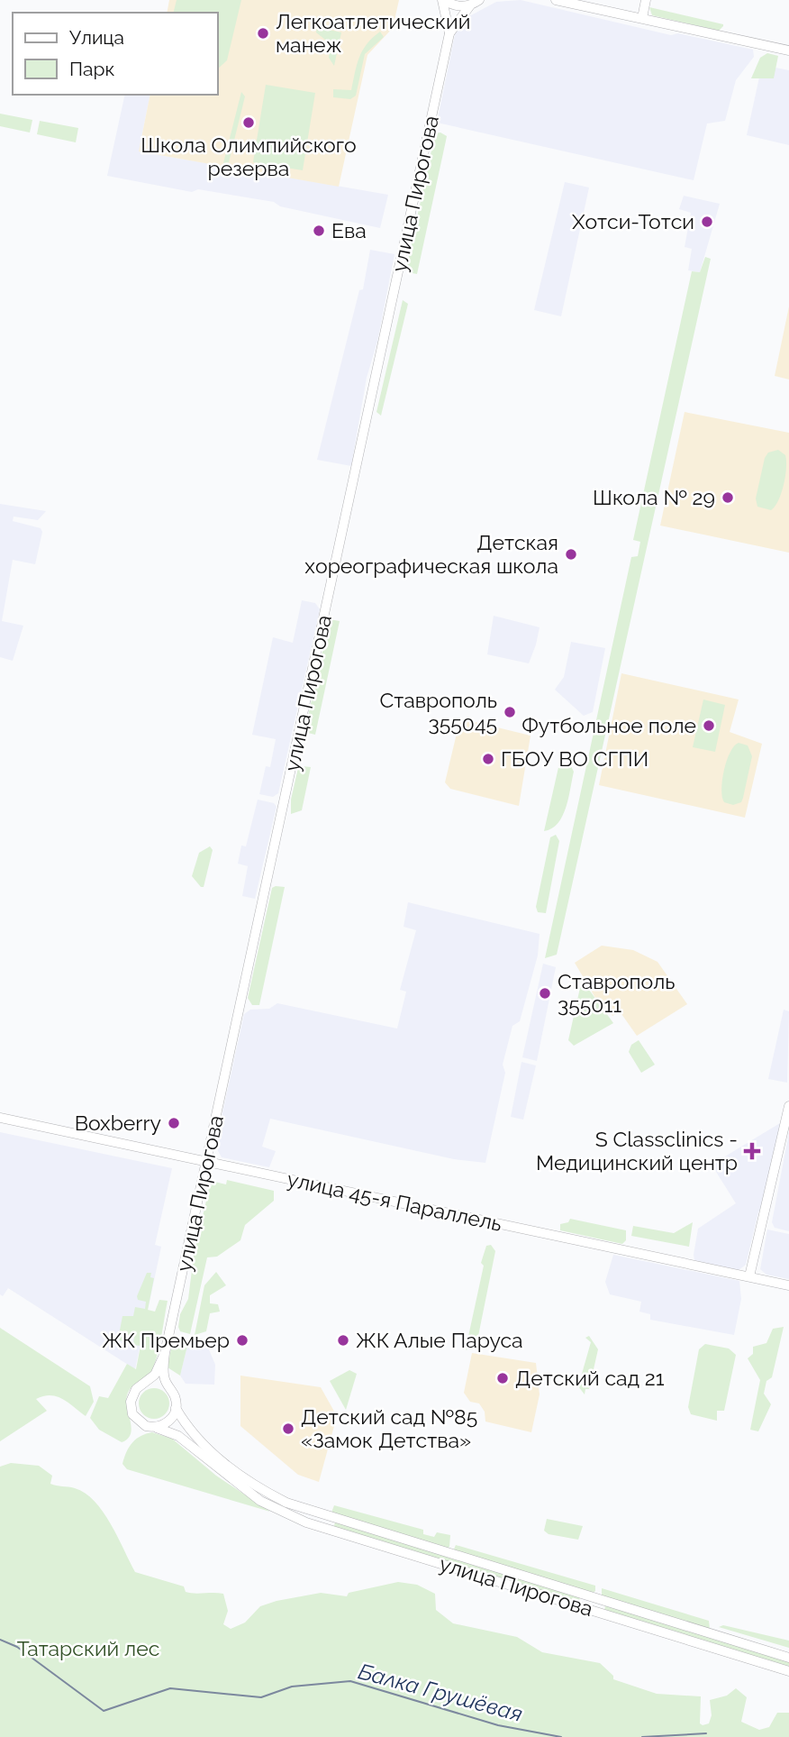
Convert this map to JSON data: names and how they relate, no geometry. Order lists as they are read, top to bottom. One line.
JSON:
{"streets":{"main road":["улица Пирогова","улица 45-я Параллель"]},"crossings":[["улица Пирогова","улица 45-я Параллель"]],"water":["Балка Грушёвая"],"parks":["Татарский лес"],"places":{"other":["Легкоатлетический манеж","Школа Олимпийского резерва","Хотси-Тотси","Ева","Школа № 29","Детская хореографическая школа","Ставрополь 355045","Футбольное поле","ГБОУ ВО СГПИ","Ставрополь 355011","Boxberry","ЖК Премьер","ЖК Алые Паруса","Детский сад 21","Детский сад №85 «Замок Детства»"],"health":["S Classclinics - Медицинский центр"]},"legend":["Улица","Парк"]}
